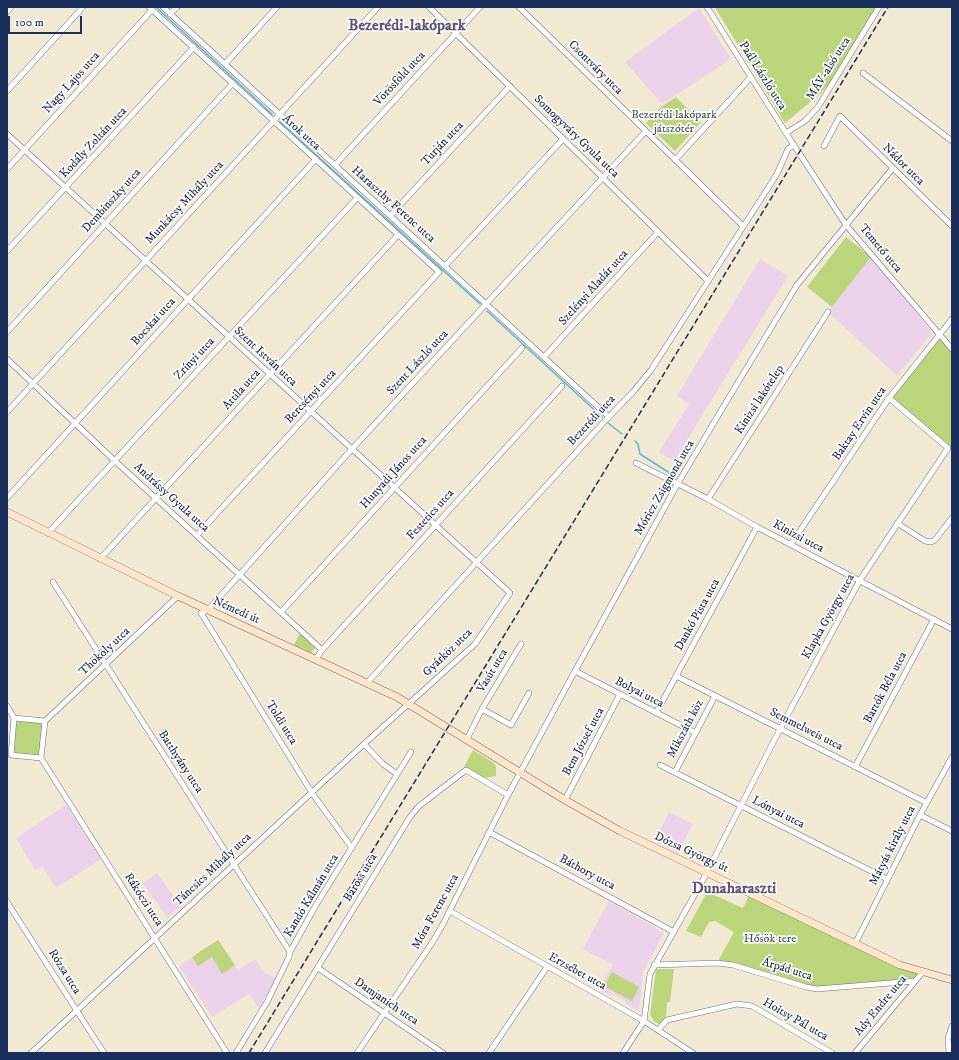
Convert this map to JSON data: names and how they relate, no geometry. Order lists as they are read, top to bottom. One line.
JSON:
{"streets":{"main road":["Némedi út","Dózsa György út"],"street":["Csontváry utca","MÁV-alsó utca","Paál László utca","Vörösföld utca","Nagy Lajos utca","Árok utca","Somogyváry Gyula utca","Kodály Zoltán utca","Turján utca","Nádor utca","Dembinszky utca","Munkácsy Mihály utca","Haraszthy Ferenc utca","Temető utca","Szelényi Aladár utca","Bocskai utca","Szent István utca","Zrínyi utca","Szent László utca","Attila utca","Bercsényi utca","Kinizsi lakótelep","Bezerédi utca","Baktay Ervin utca","Hunyadi János utca","Móricz Zsigmond utca","Andrássy Gyula utca","Festetics utca","Kinizsi utca","Dankó Pista utca","Klapka György utca","Thököly utca","Gyárköz utca","Vasút utca","Bartók Béla utca","Bolyai utca","Toldi utca","Mikszáth köz","Semmelweis utca","Bem József utca","Batthyány utca","Lónyai utca","Mátyás király utca","Táncsics Mihály utca","Báthory utca","Baross utca","Kandó Kálmán utca","Rákóczi utca","Móra Ferenc utca","Árpád utca","Rózsa utca","Erzsébet utca","Damjanich utca","Ady Endre utca","Hoitsy Pál utca"]},"crossings":[["Csontváry utca","Szent László utca"],["Csontváry utca","Bezerédi utca"],["MÁV-alsó utca","Paál László utca"],["Paál László utca","Temető utca"],["Paál László utca","Bezerédi utca"],["Vörösföld utca","Somogyváry Gyula utca"],["Vörösföld utca","Haraszthy Ferenc utca"],["Nagy Lajos utca","Árok utca"],["Nagy Lajos utca","Szent István utca"],["Árok utca","Kodály Zoltán utca"],["Árok utca","Dembinszky utca"],["Árok utca","Munkácsy Mihály utca"],["Árok utca","Bocskai utca"],["Árok utca","Zrínyi utca"],["Árok utca","Attila utca"],["Árok utca","Bercsényi utca"],["Somogyváry Gyula utca","Turján utca"],["Somogyváry Gyula utca","Szelényi Aladár utca"],["Somogyváry Gyula utca","Szent László utca"],["Somogyváry Gyula utca","Bezerédi utca"],["Kodály Zoltán utca","Szent István utca"],["Turján utca","Haraszthy Ferenc utca"],["Nádor utca","Móricz Zsigmond utca"],["Dembinszky utca","Szent István utca"],["Munkácsy Mihály utca","Haraszthy Ferenc utca"],["Munkácsy Mihály utca","Szent István utca"],["Munkácsy Mihály utca","Andrássy Gyula utca"],["Haraszthy Ferenc utca","Szelényi Aladár utca"],["Haraszthy Ferenc utca","Szent László utca"],["Haraszthy Ferenc utca","Bezerédi utca"],["Temető utca","Baktay Ervin utca"],["Temető utca","Móricz Zsigmond utca"],["Bocskai utca","Szent István utca"],["Bocskai utca","Andrássy Gyula utca"],["Szent István utca","Zrínyi utca"],["Szent István utca","Szent László utca"],["Szent István utca","Attila utca"],["Szent István utca","Bercsényi utca"],["Szent István utca","Bezerédi utca"],["Szent István utca","Hunyadi János utca"],["Szent István utca","Festetics utca"],["Szent István utca","Gyárköz utca"],["Zrínyi utca","Andrássy Gyula utca"],["Zrínyi utca","Némedi út"],["Szent László utca","Andrássy Gyula utca"],["Szent László utca","Némedi út"],["Szent László utca","Toldi utca"],["Attila utca","Andrássy Gyula utca"],["Attila utca","Némedi út"],["Bercsényi utca","Andrássy Gyula utca"],["Kinizsi lakótelep","Kinizsi utca"],["Bezerédi utca","Némedi út"],["Baktay Ervin utca","Kinizsi utca"],["Baktay Ervin utca","Klapka György utca"],["Hunyadi János utca","Andrássy Gyula utca"],["Móricz Zsigmond utca","Kinizsi utca"],["Móricz Zsigmond utca","Bolyai utca"],["Móricz Zsigmond utca","Dózsa György út"],["Móricz Zsigmond utca","Móra Ferenc utca"],["Andrássy Gyula utca","Festetics utca"],["Festetics utca","Némedi út"],["Kinizsi utca","Dankó Pista utca"],["Kinizsi utca","Klapka György utca"],["Kinizsi utca","Bartók Béla utca"],["Némedi út","Thököly utca"],["Némedi út","Gyárköz utca"],["Némedi út","Toldi utca"],["Némedi út","Dózsa György út"],["Némedi út","Táncsics Mihály utca"],["Dankó Pista utca","Bolyai utca"],["Dankó Pista utca","Semmelweis utca"],["Klapka György utca","Semmelweis utca"],["Klapka György utca","Lónyai utca"],["Klapka György utca","Dózsa György út"],["Klapka György utca","Báthory utca"],["Klapka György utca","Árpád utca"],["Klapka György utca","Erzsébet utca"],["Thököly utca","Batthyány utca"],["Gyárköz utca","Táncsics Mihály utca"],["Vasút utca","Dózsa György út"],["Bartók Béla utca","Semmelweis utca"],["Bolyai utca","Mikszáth köz"],["Bolyai utca","Bem József utca"],["Toldi utca","Táncsics Mihály utca"],["Toldi utca","Kandó Kálmán utca"],["Mikszáth köz","Semmelweis utca"],["Mikszáth köz","Lónyai utca"],["Semmelweis utca","Mátyás király utca"],["Bem József utca","Dózsa György út"],["Batthyány utca","Táncsics Mihály utca"],["Batthyány utca","Kandó Kálmán utca"],["Lónyai utca","Mátyás király utca"],["Mátyás király utca","Dózsa György út"],["Dózsa György út","Móra Ferenc utca"],["Dózsa György út","Ady Endre utca"],["Táncsics Mihály utca","Rákóczi utca"],["Táncsics Mihály utca","Rózsa utca"],["Báthory utca","Móra Ferenc utca"],["Baross utca","Móra Ferenc utca"],["Baross utca","Damjanich utca"],["Móra Ferenc utca","Erzsébet utca"],["Móra Ferenc utca","Damjanich utca"],["Árpád utca","Ady Endre utca"],["Erzsébet utca","Hoitsy Pál utca"]],"districts":["Bezerédi-lakópark","Dunaharaszti"],"parks":["Bezerédi lakópark játszótér","Hősök tere"],"scale_bar":"100 m"}
